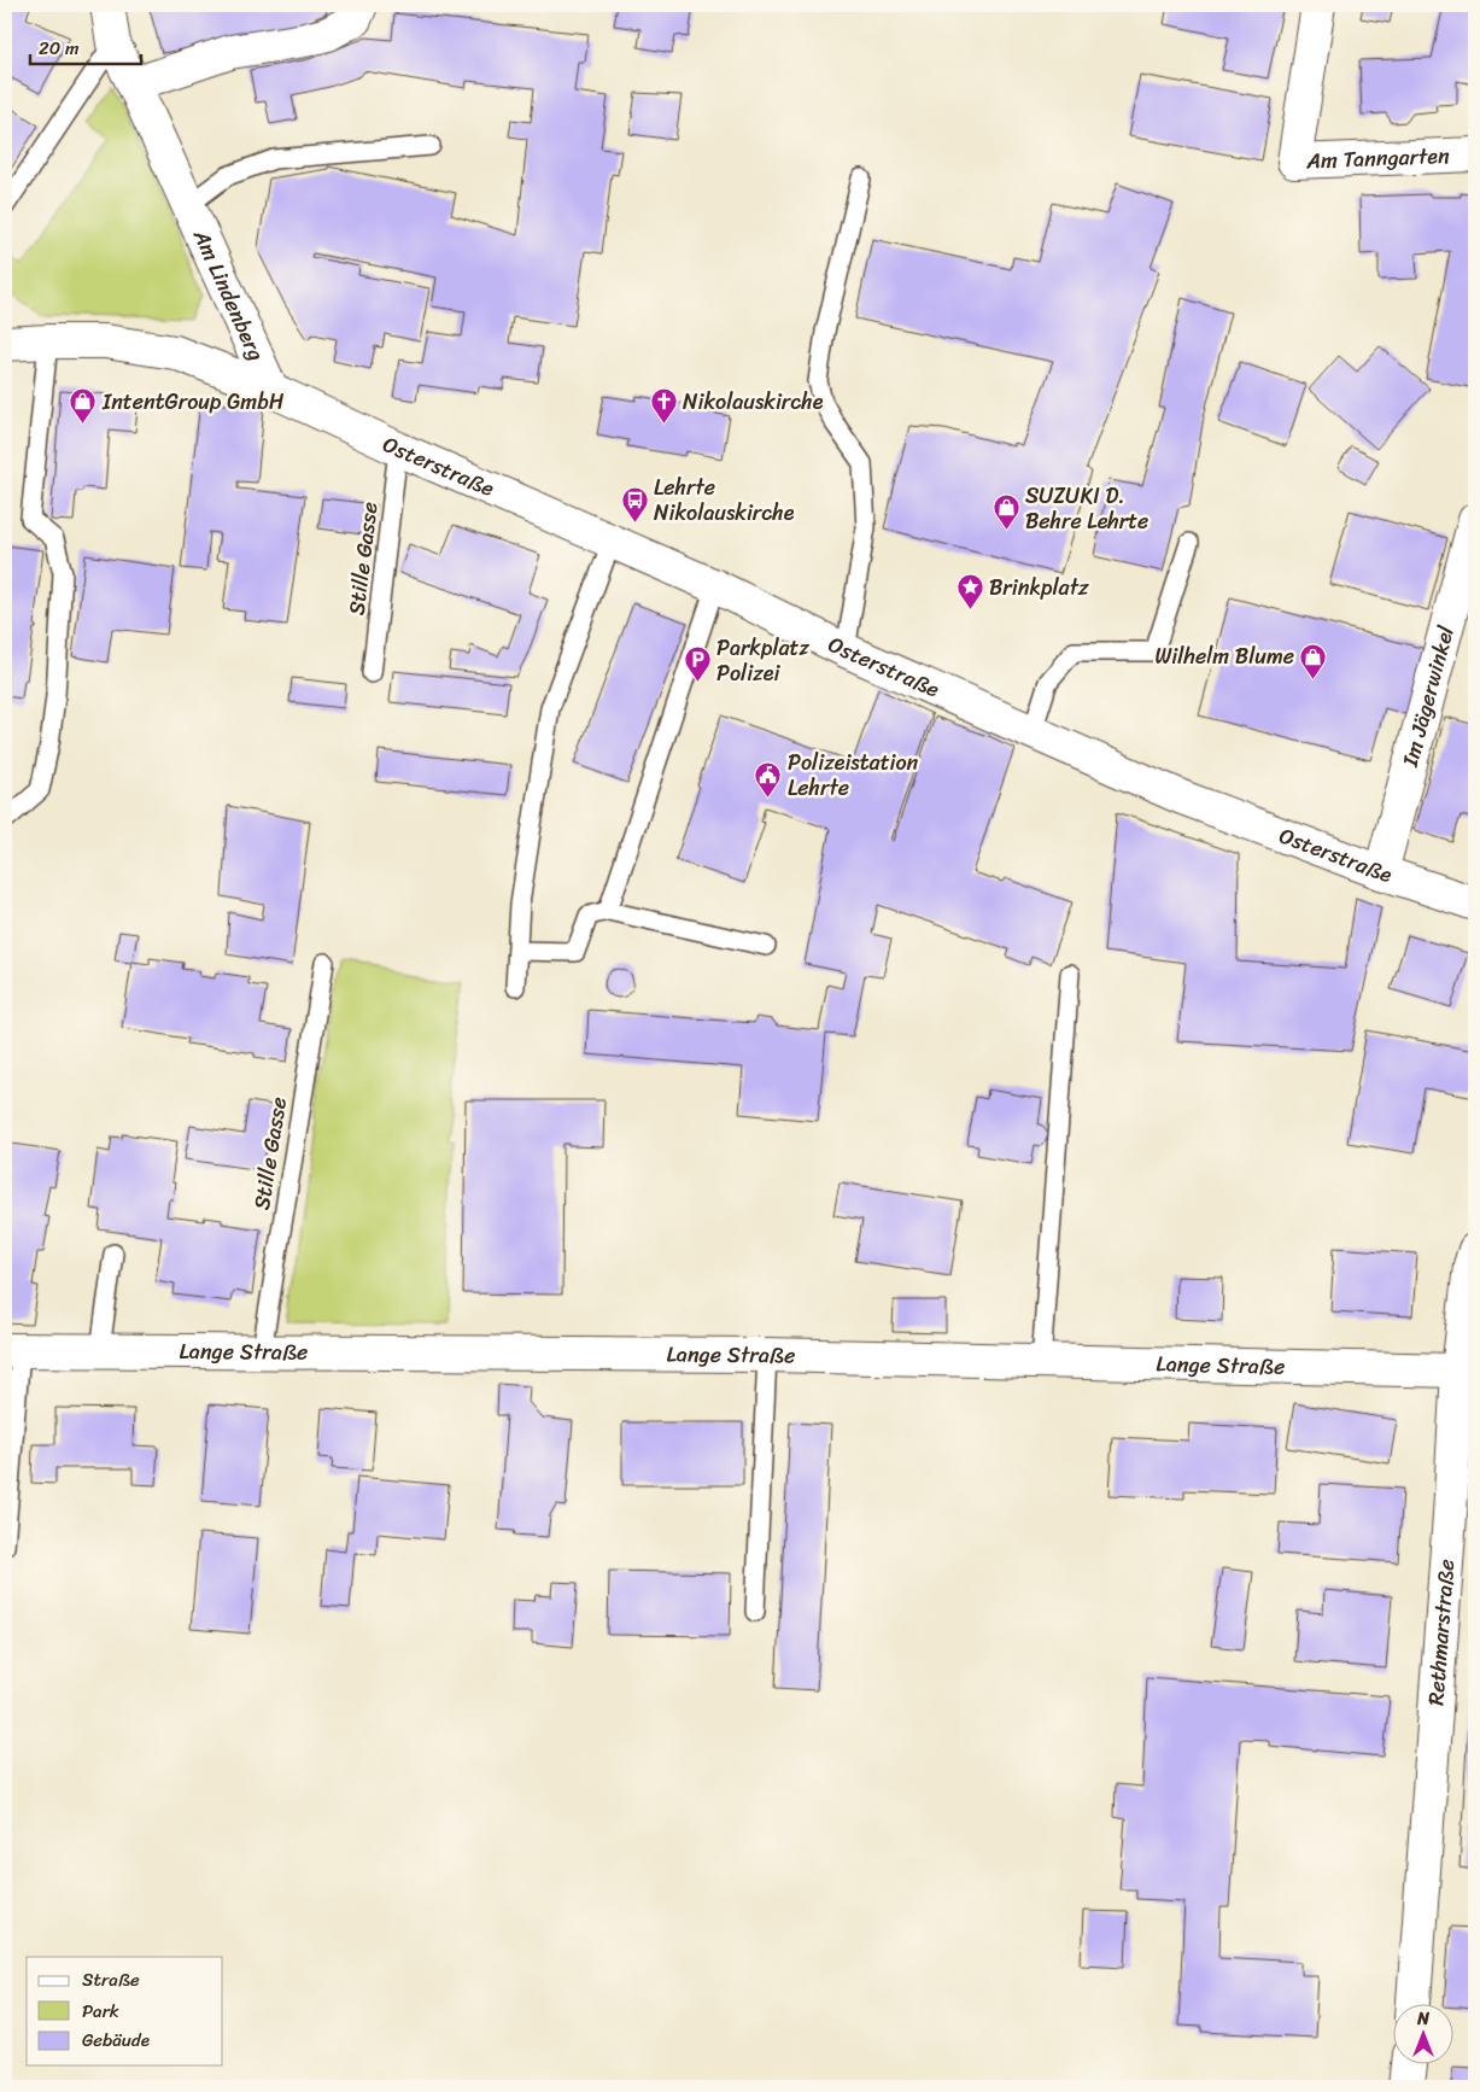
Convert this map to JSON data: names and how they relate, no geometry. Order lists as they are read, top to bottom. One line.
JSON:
{"streets":{"street":["Am Tanngarten","Am Lindenberg","Osterstraße","Im Jägerwinkel","Lange Straße","Rethmarstraße"],"lane":["Stille Gasse"]},"crossings":[["Am Lindenberg","Osterstraße"],["Osterstraße","Stille Gasse"],["Osterstraße","Im Jägerwinkel"],["Stille Gasse","Lange Straße"],["Lange Straße","Rethmarstraße"]],"places":{"shop":["IntentGroup GmbH","SUZUKI D. Behre Lehrte","Wilhelm Blume"],"church":["Nikolauskirche"],"bus stop":["Lehrte Nikolauskirche"],"place":["Brinkplatz"],"parking":["Parkplatz Polizei"],"public building":["Polizeistation Lehrte"]},"legend":["Straße","Park","Gebäude"],"scale_bar":"20 m","north":"top"}
